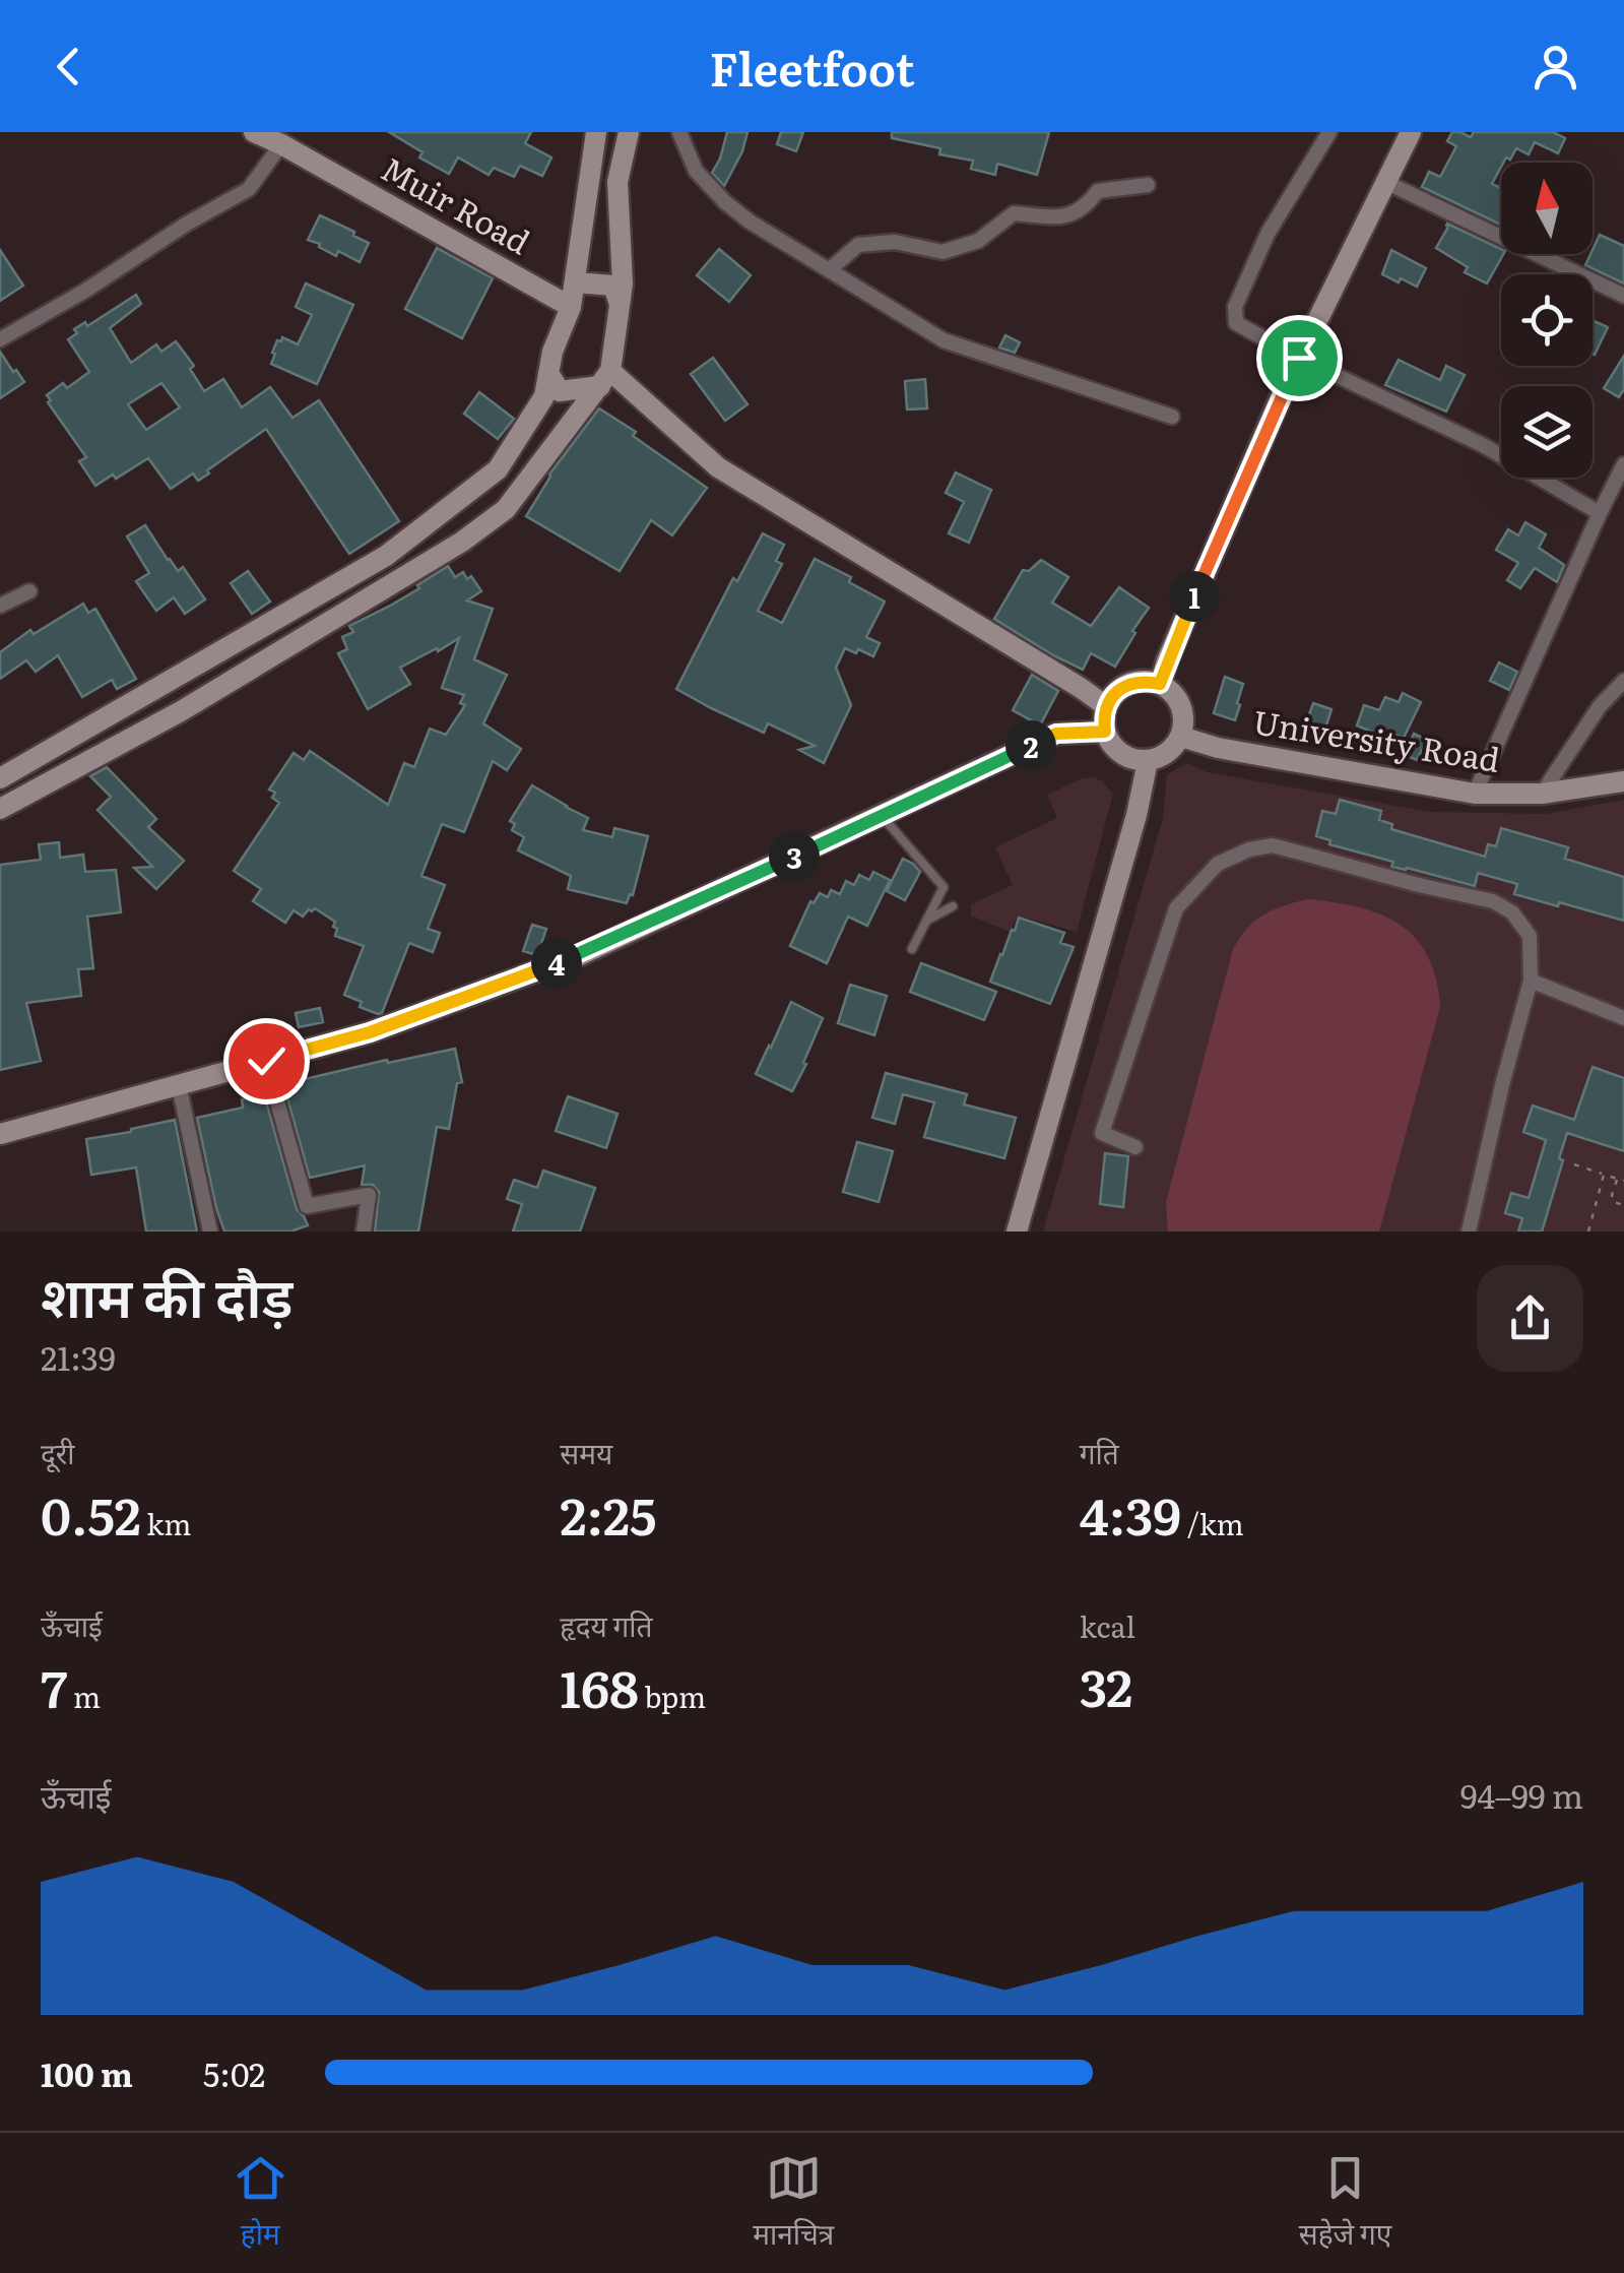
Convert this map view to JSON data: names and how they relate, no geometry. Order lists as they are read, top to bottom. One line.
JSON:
{"streets":{"main road":["Muir Road","University Road"]},"north":"top","page":{"header":"Fleetfoot","pins":["1","2","3","4"],"heading":["शाम की दौड़","21:39"],"stats":[["दूरी","0.52 km"],["समय","2:25"],["गति","4:39 /km"],["ऊँचाई","7 m"],["हृदय गति","168 bpm"],["kcal","32"]],"chart":["ऊँचाई","94–99 m"],"list":[{"name":"100 m","note":"5:02"}],"tabs":["होम","मानचित्र","सहेजे गए"]}}
